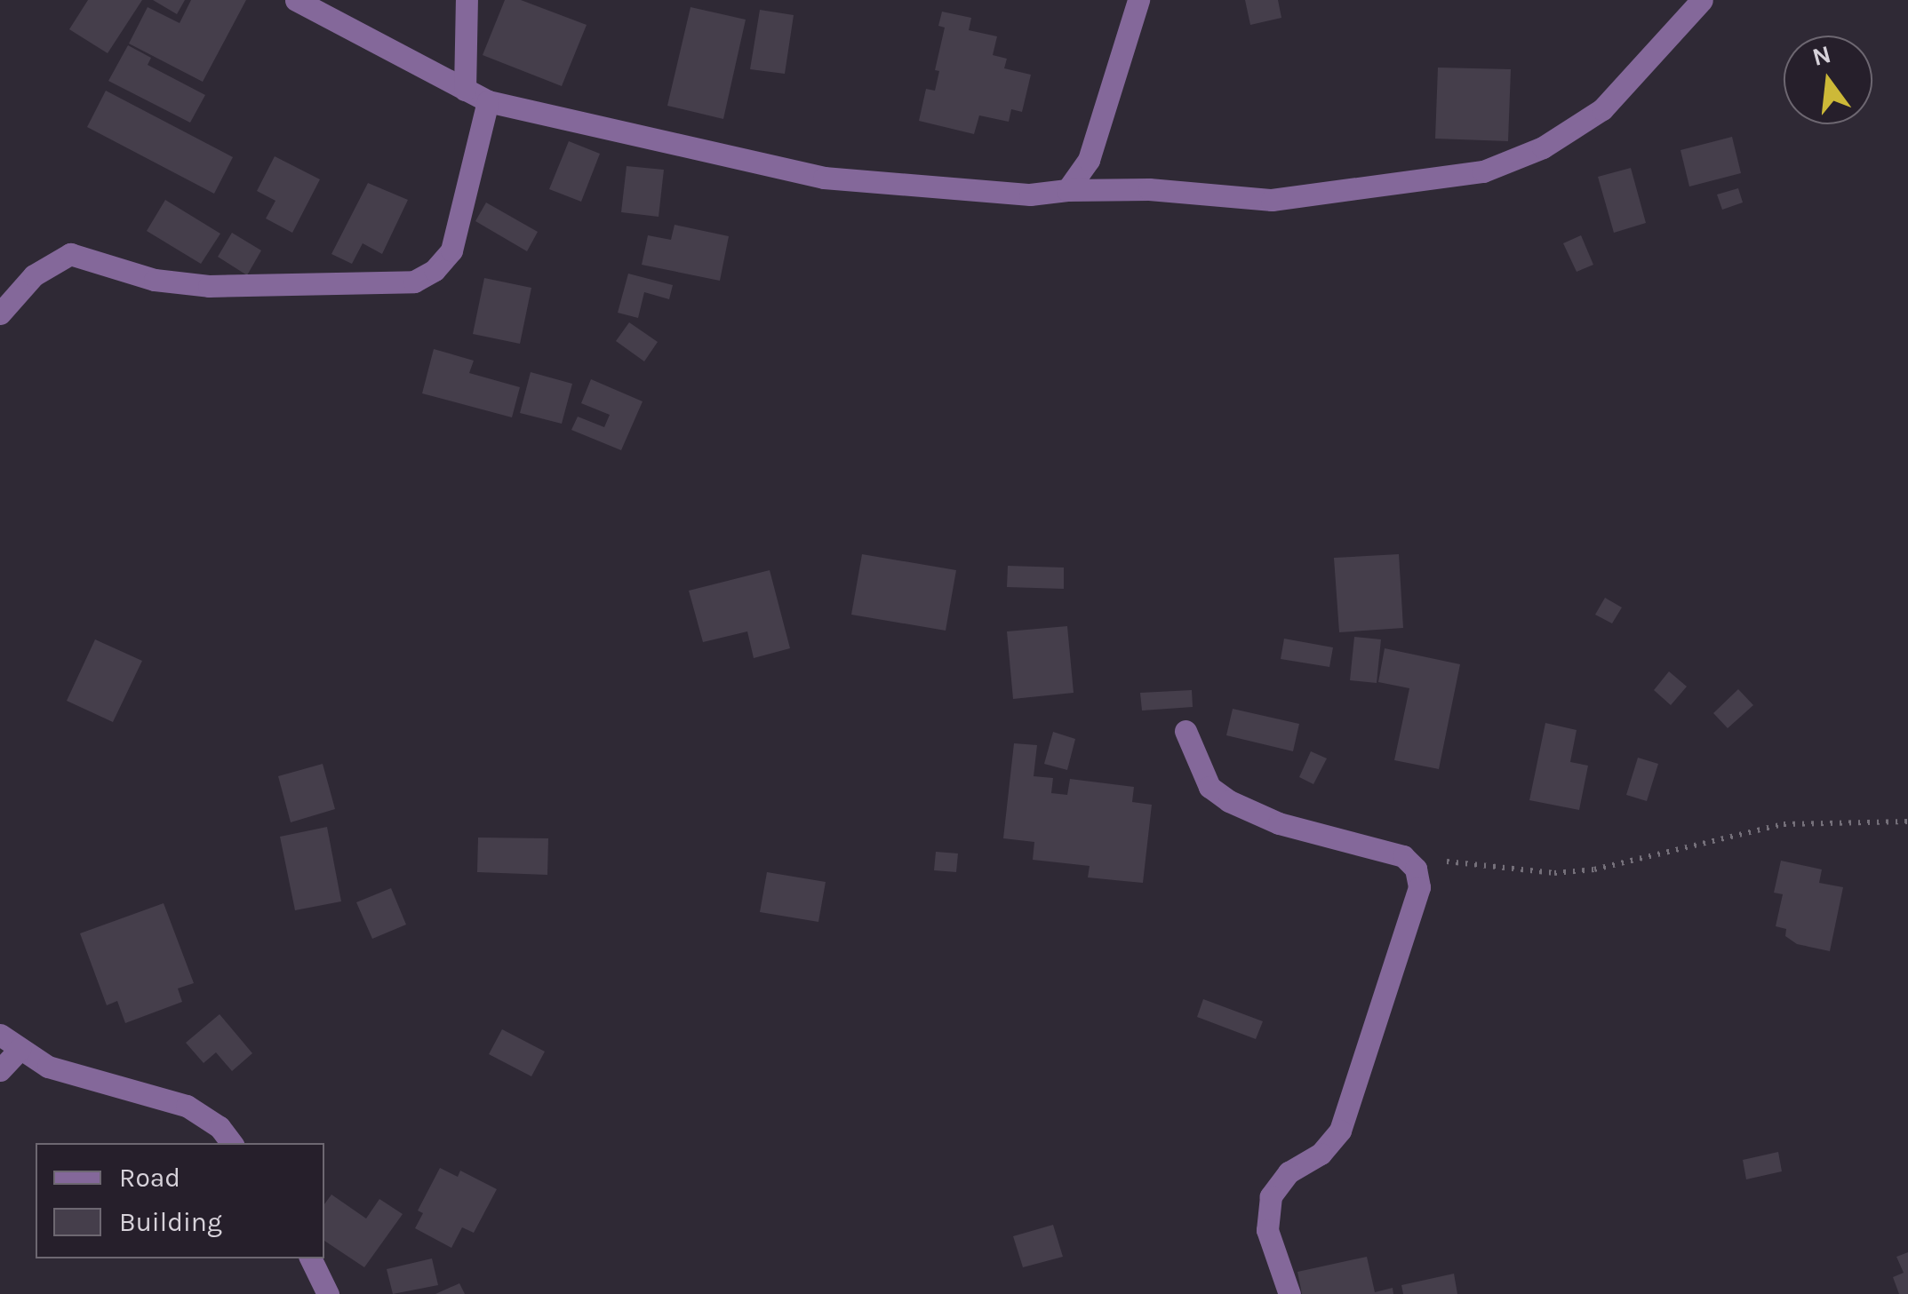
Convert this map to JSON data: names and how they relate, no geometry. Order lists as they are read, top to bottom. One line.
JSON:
{"legend":["Road","Building"],"north":"top"}
